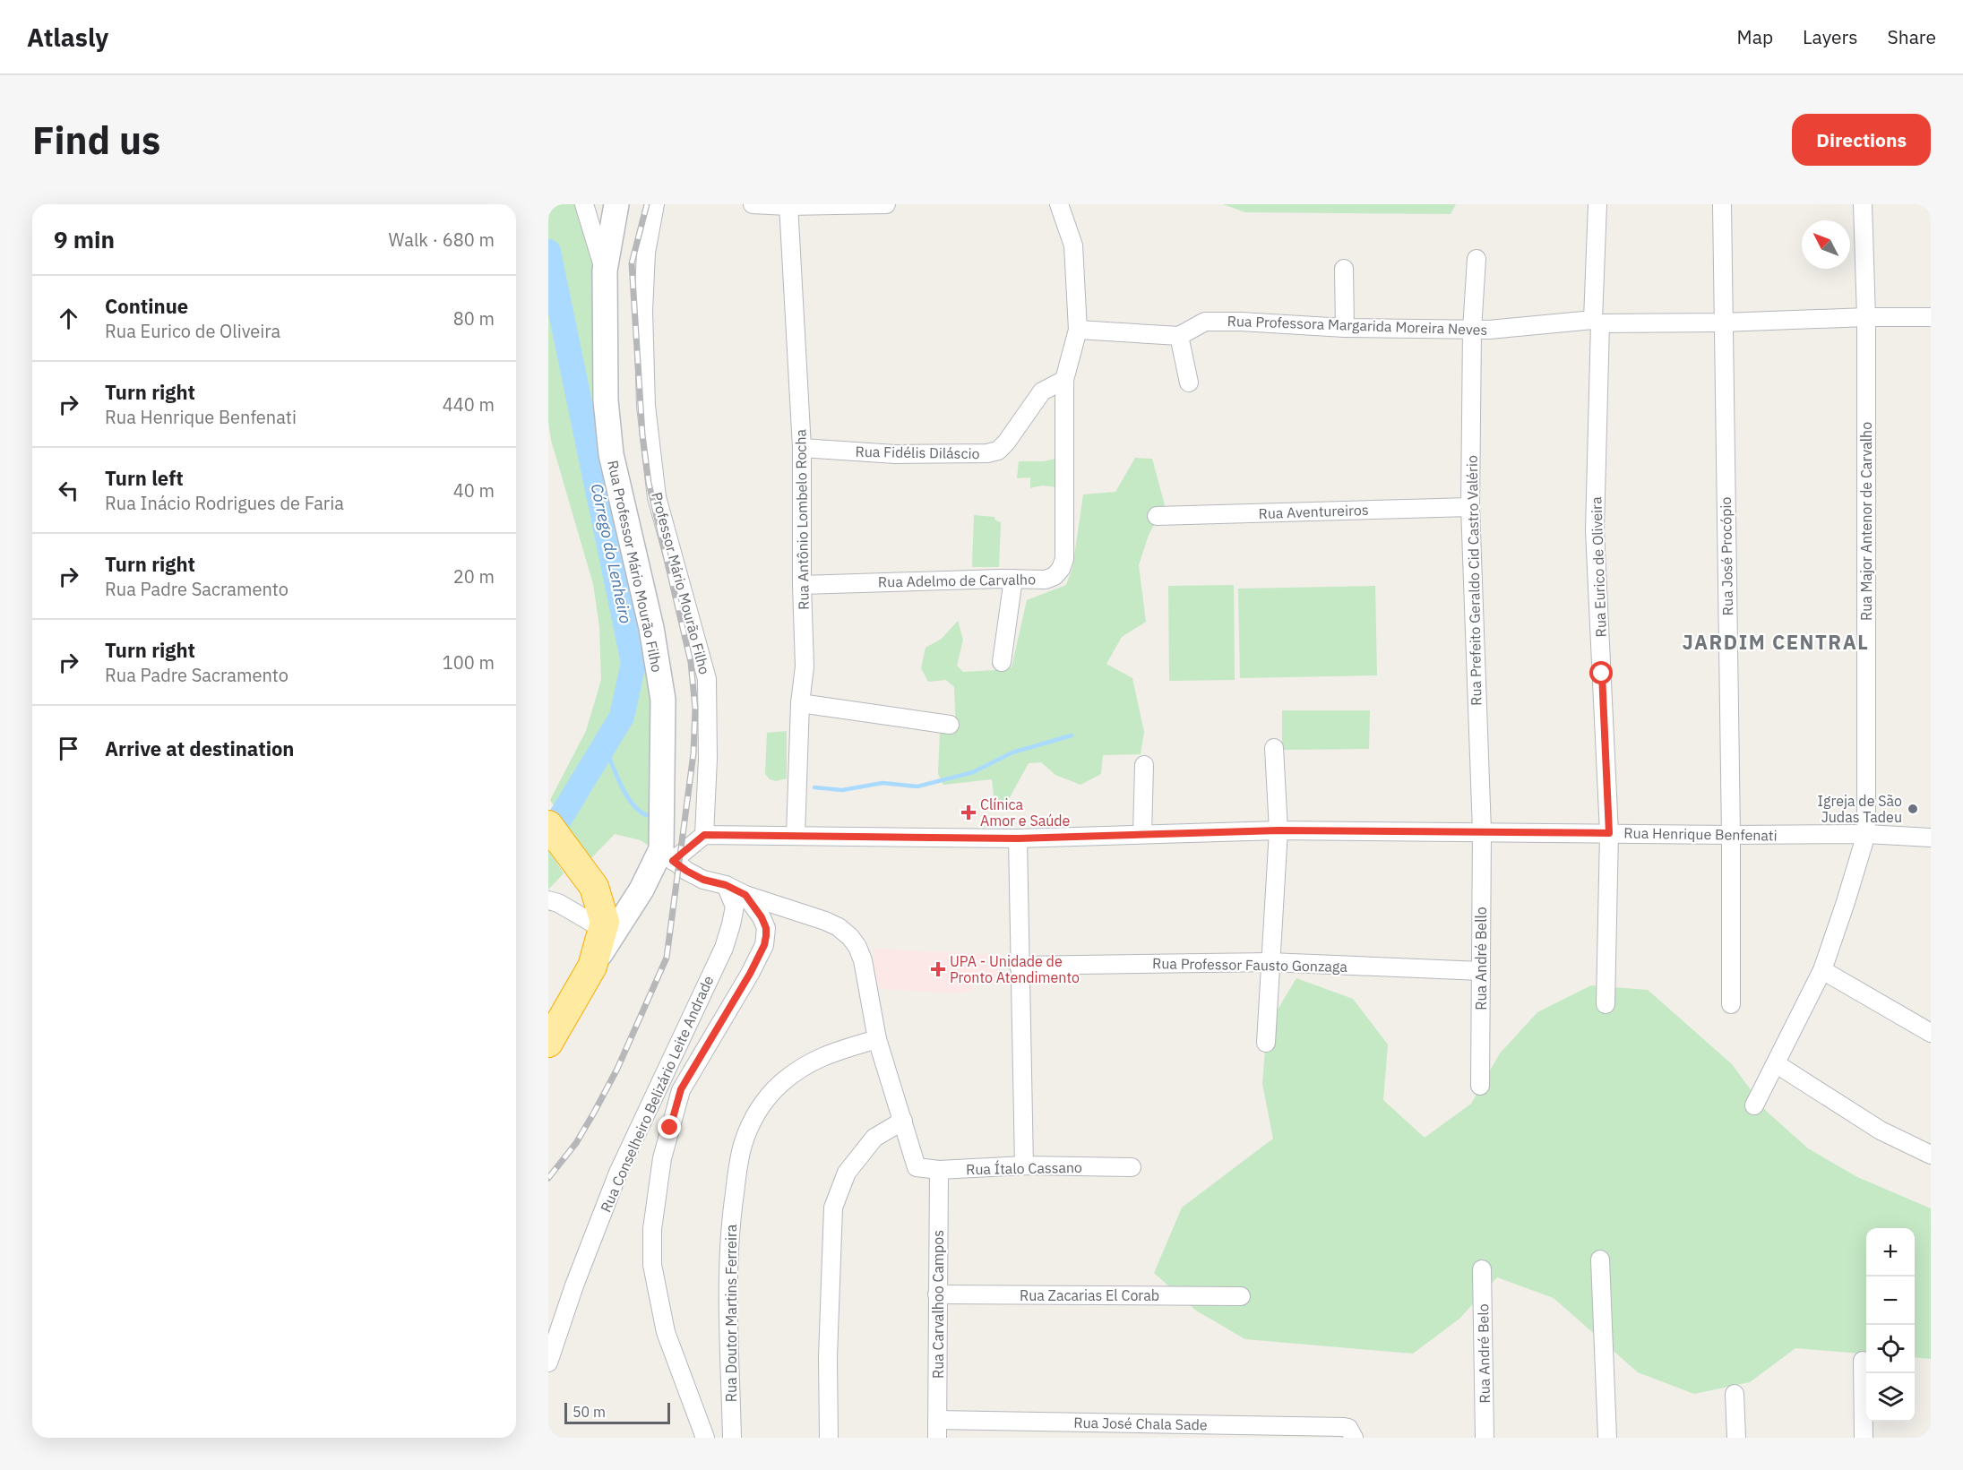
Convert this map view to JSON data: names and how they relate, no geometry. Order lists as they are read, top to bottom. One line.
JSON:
{"streets":{"main road":["Rua Professor Mário Mourão Filho"],"street":["Rua Professora Margarida Moreira Neves","Rua Fidélis Diláscio","Rua Aventureiros","Rua Antônio Lombelo Rocha","Rua Major Antenor de Carvalho","Rua José Procópio","Rua Eurico de Oliveira","Rua Adelmo de Carvalho","Rua Prefeito Geraldo Cid Castro Valério","Professor Mário Mourão Filho","Rua Henrique Benfenati","Rua André Bello","Rua Professor Fausto Gonzaga","Rua Conselheiro Belizário Leite Andrade","Rua Ítalo Cassano","Rua Zacarias El Corab","Rua Carvalhoo Campos","Rua Doutor Martins Ferreira","Rua André Belo","Rua José Chala Sade"]},"crossings":[["Rua Professora Margarida Moreira Neves","Rua Major Antenor de Carvalho"],["Rua Professora Margarida Moreira Neves","Rua José Procópio"],["Rua Professora Margarida Moreira Neves","Rua Eurico de Oliveira"],["Rua Professora Margarida Moreira Neves","Rua Prefeito Geraldo Cid Castro Valério"],["Rua Fidélis Diláscio","Rua Antônio Lombelo Rocha"],["Rua Fidélis Diláscio","Rua Adelmo de Carvalho"],["Rua Aventureiros","Rua Prefeito Geraldo Cid Castro Valério"],["Rua Antônio Lombelo Rocha","Rua Adelmo de Carvalho"],["Rua Antônio Lombelo Rocha","Rua Henrique Benfenati"],["Rua Major Antenor de Carvalho","Rua Henrique Benfenati"],["Rua José Procópio","Rua Henrique Benfenati"],["Rua Eurico de Oliveira","Rua Henrique Benfenati"],["Rua Prefeito Geraldo Cid Castro Valério","Rua Henrique Benfenati"],["Rua Prefeito Geraldo Cid Castro Valério","Rua André Bello"],["Professor Mário Mourão Filho","Rua Henrique Benfenati"],["Rua Henrique Benfenati","Rua André Bello"],["Rua André Bello","Rua Professor Fausto Gonzaga"],["Rua Ítalo Cassano","Rua Carvalhoo Campos"],["Rua Zacarias El Corab","Rua Carvalhoo Campos"],["Rua Carvalhoo Campos","Rua José Chala Sade"]],"districts":["JARDIM CENTRAL"],"water":["Córrego do Lenheiro"],"places":{"other":["Igreja de São Judas Tadeu"],"health":["Clínica Amor e Saúde","UPA - Unidade de Pronto Atendimento"]},"scale_bar":"50 m","north":"top left","page":{"header":"Atlasly","nav":["Map","Layers","Share"],"buttons":"Directions","title":"Find us","heading":["9 min","Walk · 680 m"],"list":[["Continue","Rua Eurico de Oliveira","80 m"],["Turn right","Rua Henrique Benfenati","440 m"],["Turn left","Rua Inácio Rodrigues de Faria","40 m"],["Turn right","Rua Padre Sacramento","20 m"],["Turn right","Rua Padre Sacramento","100 m"],"Arrive at destination"],"map_buttons":["+","−"],"scale":"50 m"}}
